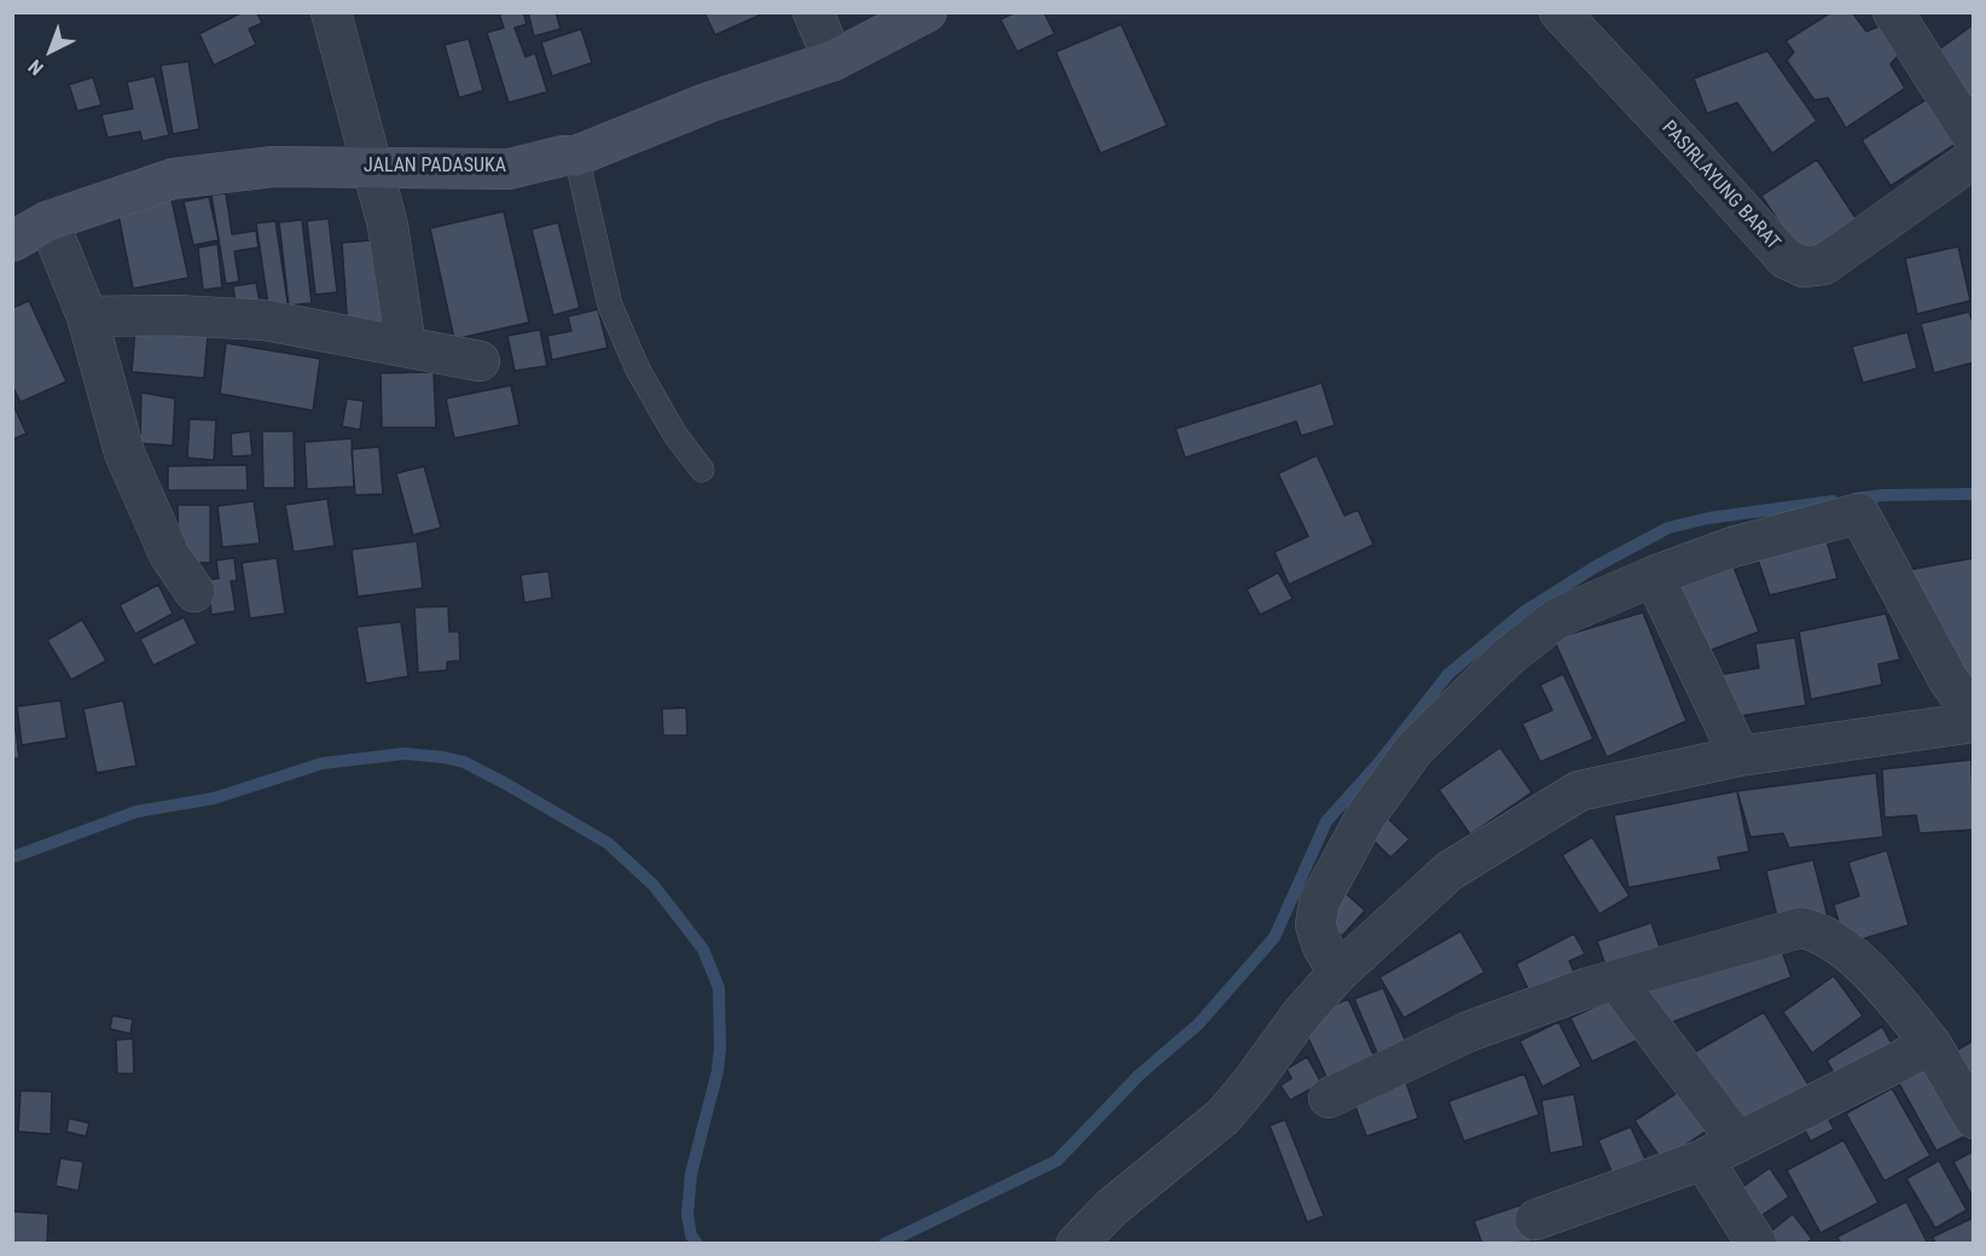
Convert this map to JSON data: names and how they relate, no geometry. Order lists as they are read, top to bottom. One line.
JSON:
{"streets":{"street":["JALAN PADASUKA","PASIRLAYUNG BARAT"]},"north":"bottom left"}
